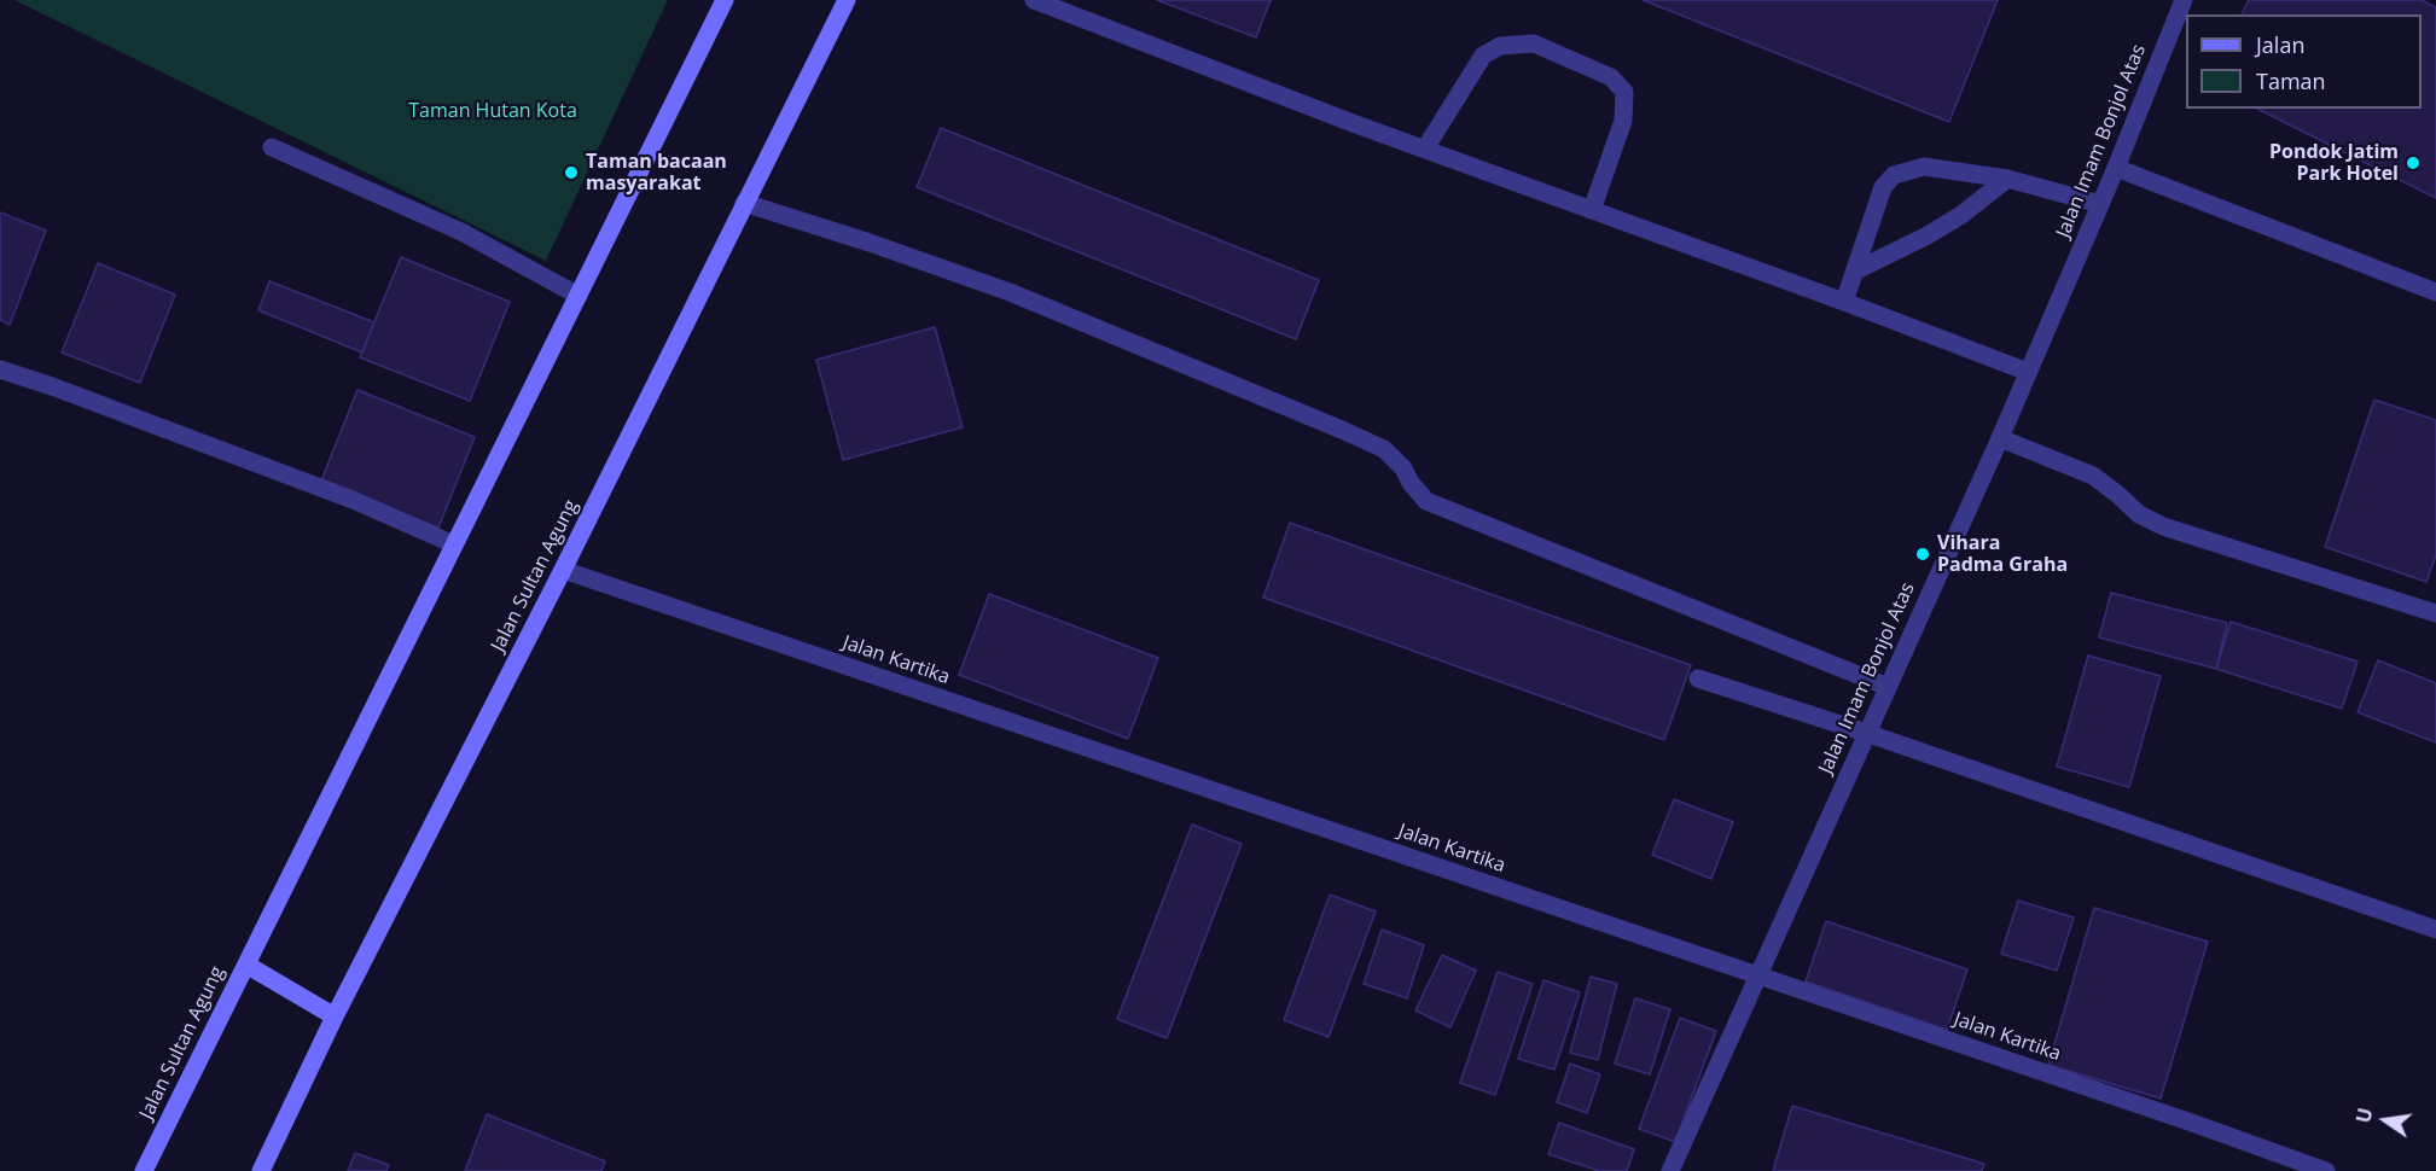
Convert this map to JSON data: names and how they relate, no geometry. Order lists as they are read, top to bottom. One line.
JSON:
{"streets":{"main road":["Jalan Sultan Agung"],"street":["Jalan Imam Bonjol Atas","Jalan Kartika"]},"crossings":[["Jalan Imam Bonjol Atas","Jalan Kartika"],["Jalan Sultan Agung","Jalan Kartika"]],"parks":["Taman Hutan Kota"],"places":["Pondok Jatim Park Hotel","Taman bacaan masyarakat","Vihara Padma Graha"],"legend":["Jalan","Taman"],"north":"left"}
